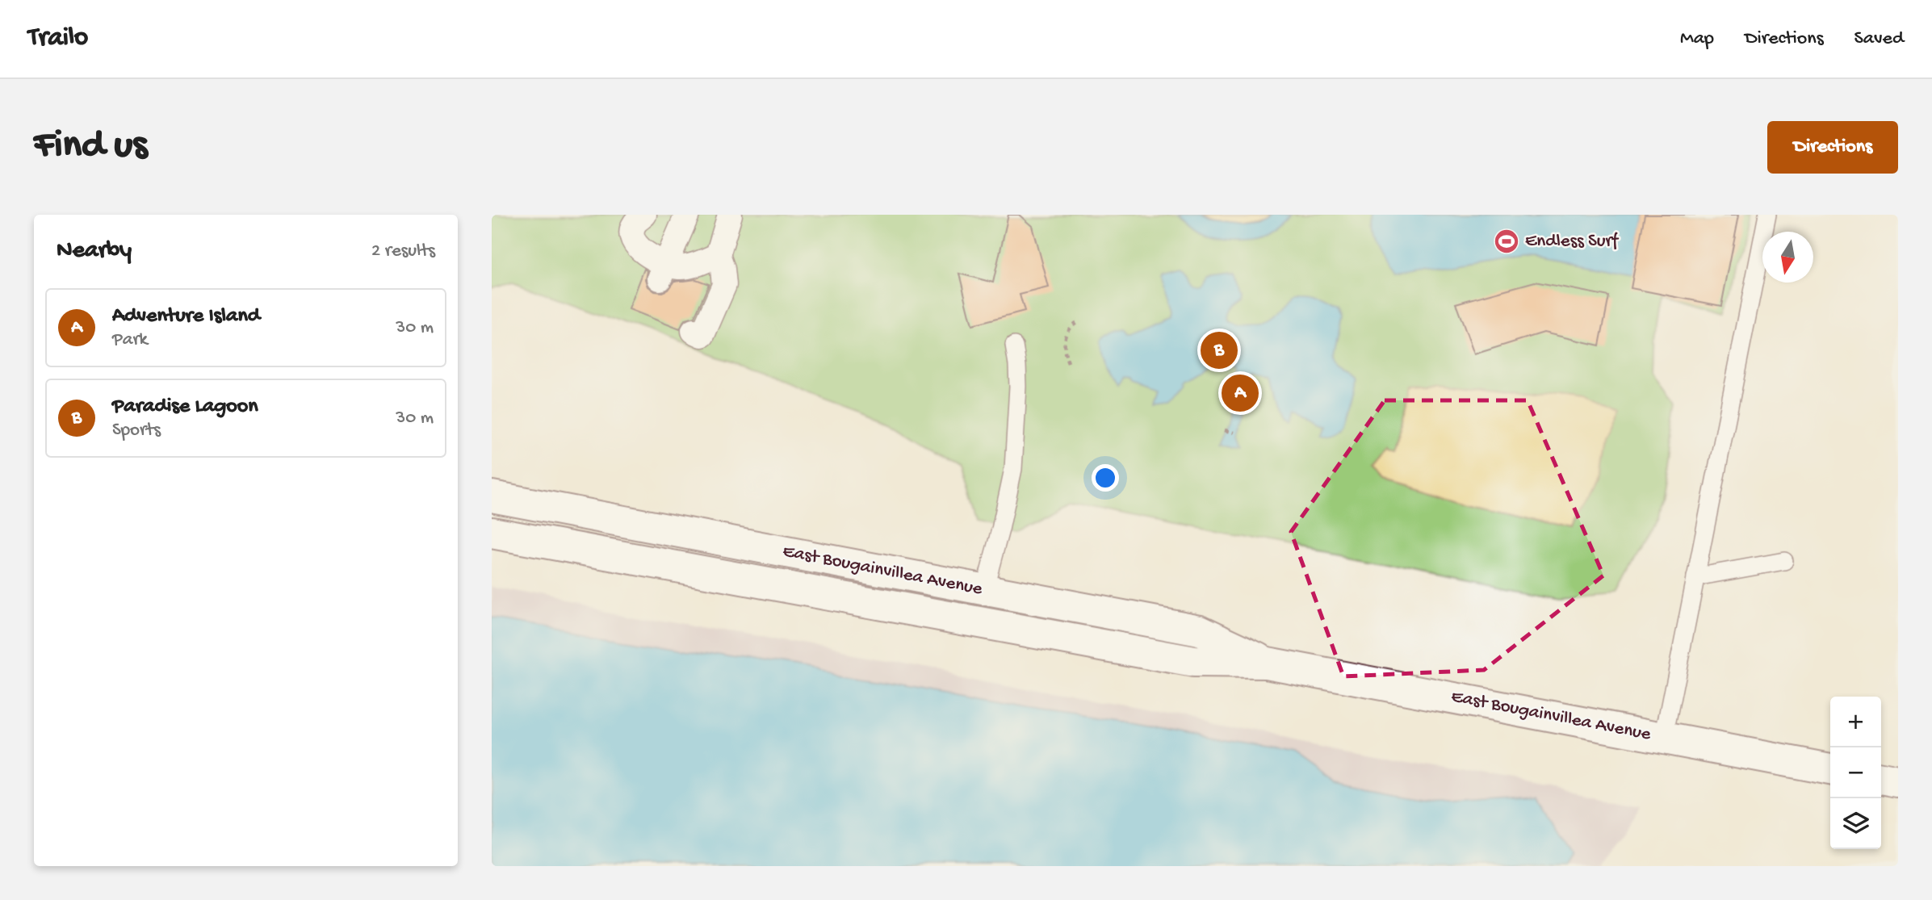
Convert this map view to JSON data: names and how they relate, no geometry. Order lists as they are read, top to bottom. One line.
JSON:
{"streets":{"street":["East Bougainvillea Avenue"]},"places":{"sports":["Endless Surf"]},"north":"bottom","page":{"header":"Trailo","nav":["Map","Directions","Saved"],"buttons":"Directions","title":"Find us","heading":["Nearby","2 results"],"list":[{"mark":"A","name":"Adventure Island","note":"Park","value":"30 m"},{"mark":"B","name":"Paradise Lagoon","note":"Sports","value":"30 m"}],"pins":["B","A"],"map_buttons":["+","−"]}}
